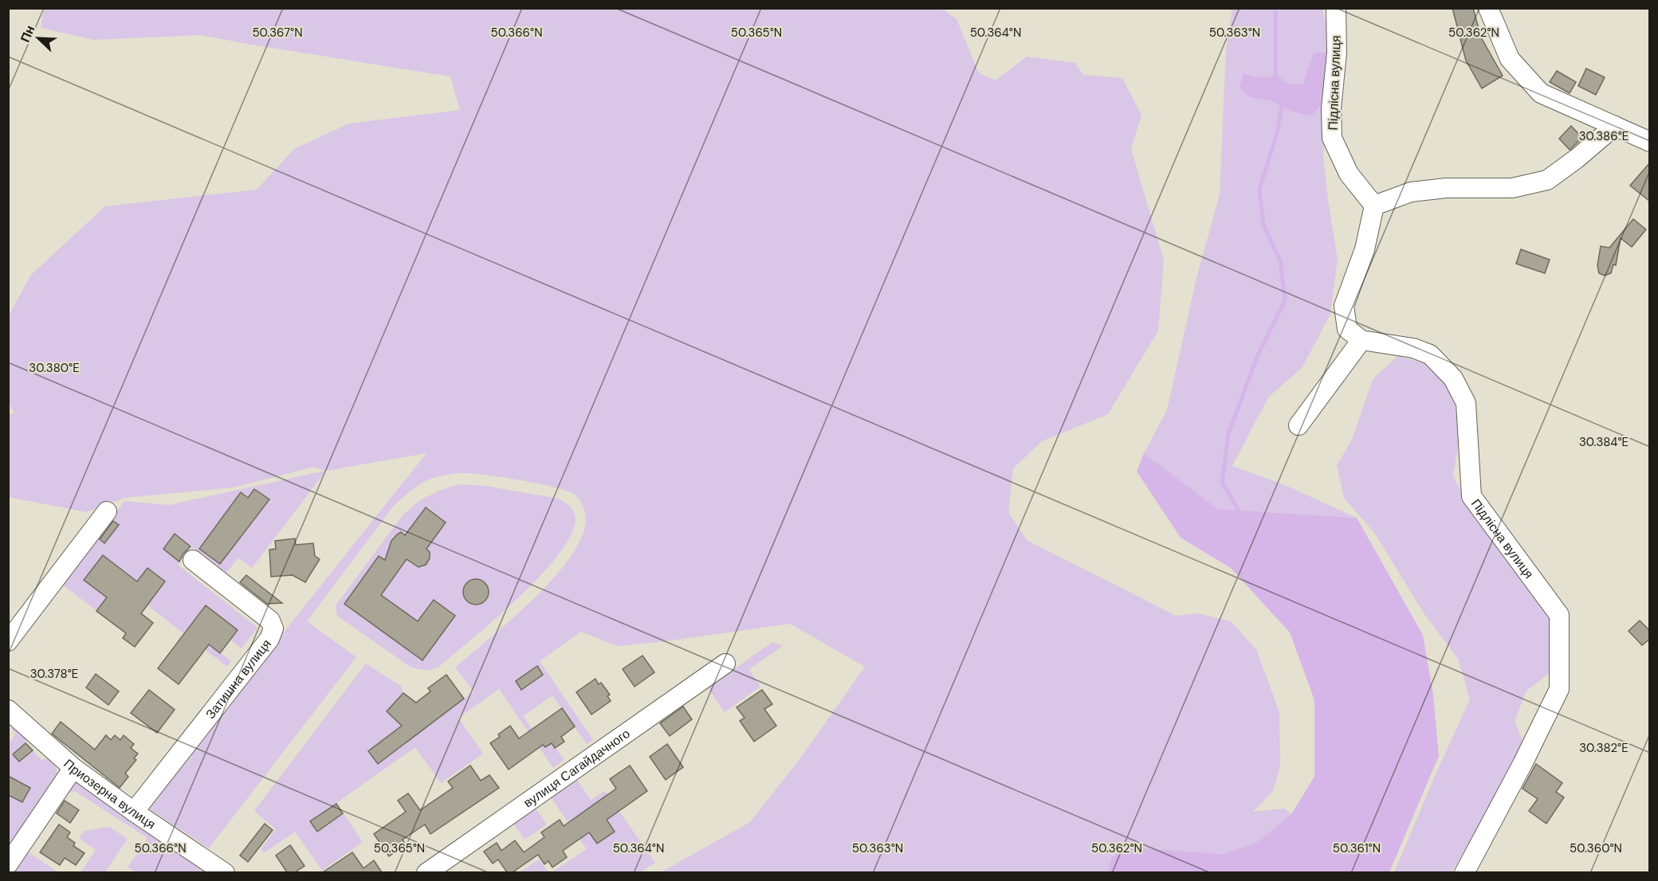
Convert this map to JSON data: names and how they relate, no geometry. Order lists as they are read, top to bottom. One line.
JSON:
{"streets":{"street":["Підлісна вулиця","Затишна вулиця","вулиця Сагайдачного","Приозерна вулиця"]},"crossings":[["Затишна вулиця","Приозерна вулиця"]],"north":"top left","coordinates":["50.367°N","50.363°N","50.362°N","50.366°N","50.365°N","50.364°N","30.386°E","30.380°E","30.384°E","30.378°E","30.382°E","50.361°N","50.360°N"]}
